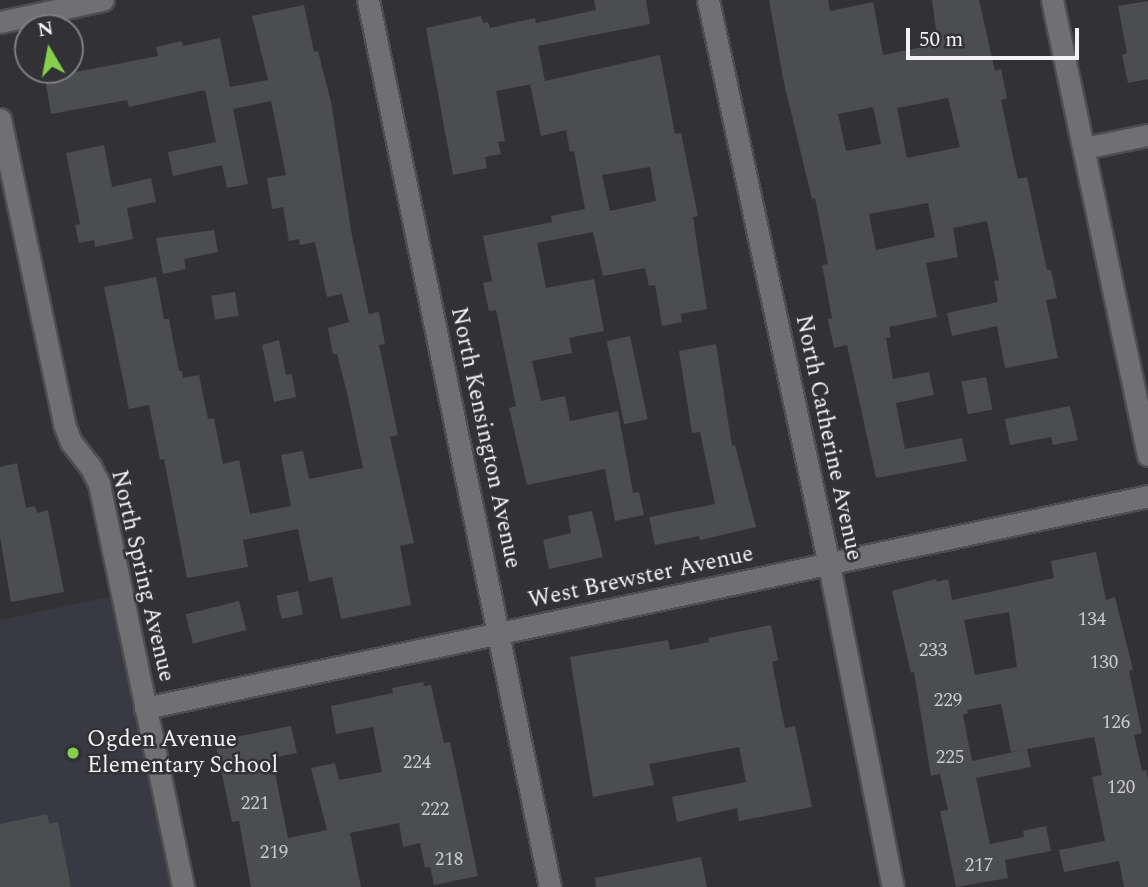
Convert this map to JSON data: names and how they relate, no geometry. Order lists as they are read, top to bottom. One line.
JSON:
{"streets":{"street":["North Kensington Avenue","North Catherine Avenue","North Spring Avenue","West Brewster Avenue"]},"crossings":[["North Kensington Avenue","West Brewster Avenue"],["North Catherine Avenue","West Brewster Avenue"],["North Spring Avenue","West Brewster Avenue"]],"places":["Ogden Avenue Elementary School"],"house_numbers":["134","233","130","229","126","225","224","120","221","222","219","218","217"],"scale_bar":"50 m","north":"top"}
